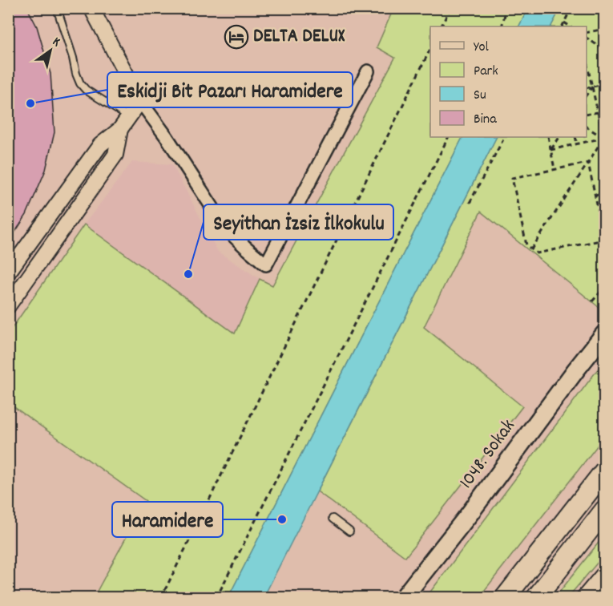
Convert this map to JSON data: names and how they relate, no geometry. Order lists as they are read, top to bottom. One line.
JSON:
{"streets":{"main road":["1048. Sokak"]},"places":{"hotel":["DELTA DELUX"],"other":["Eskidji Bit Pazarı Haramidere","Seyithan İzsiz İlkokulu","Haramidere"]},"legend":["Yol","Park","Su","Bina"],"north":"top right"}
